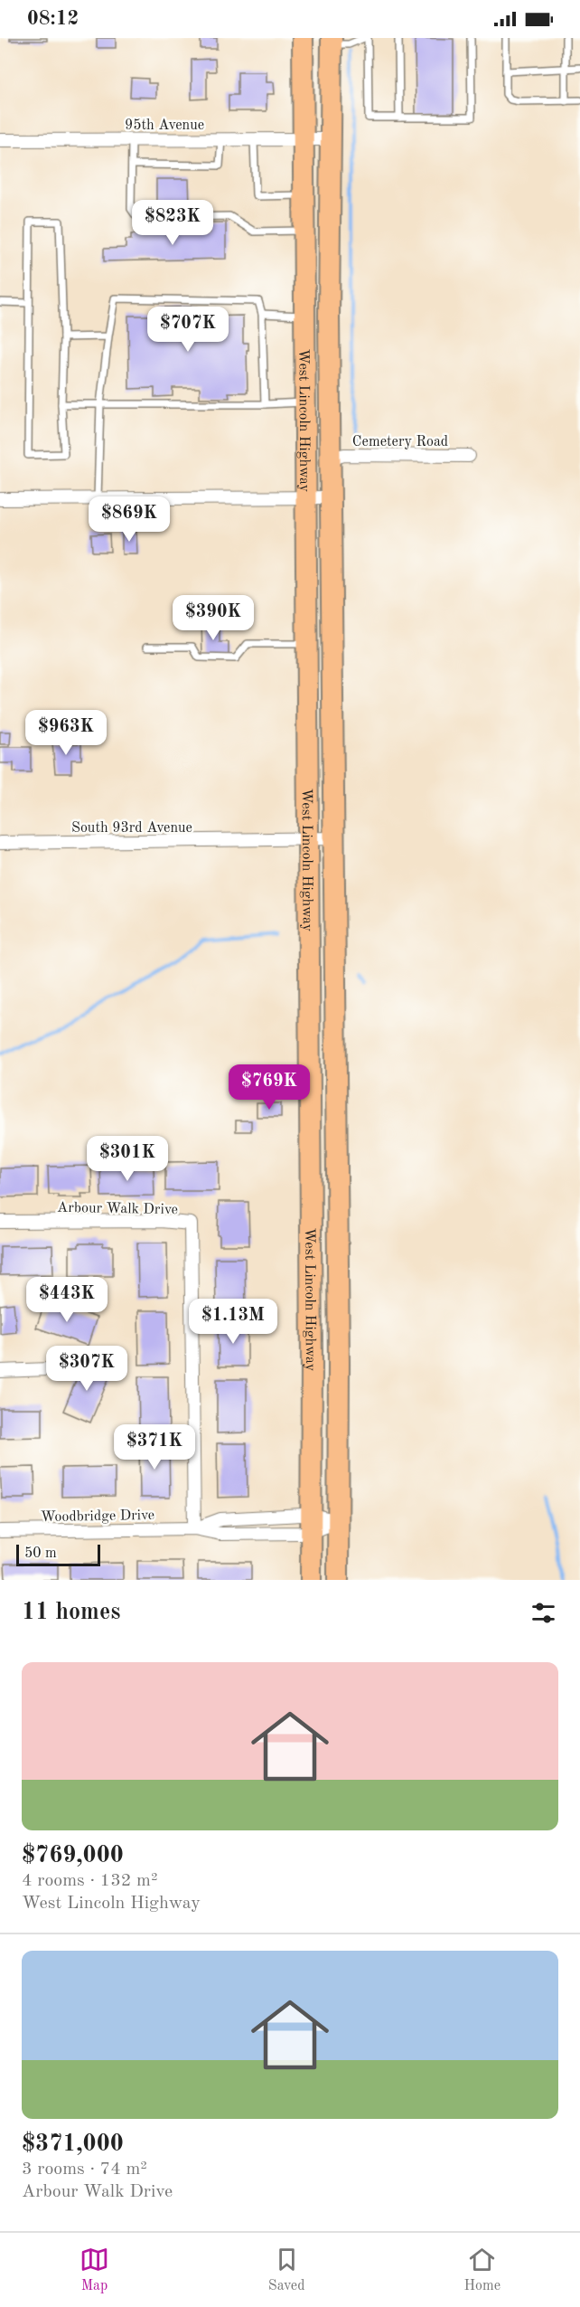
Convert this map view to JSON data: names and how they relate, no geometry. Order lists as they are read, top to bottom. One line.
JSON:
{"streets":{"main road":["West Lincoln Highway"],"street":["95th Avenue","Cemetery Road","South 93rd Avenue","Arbour Walk Drive","Woodbridge Drive"]},"crossings":[["95th Avenue","West Lincoln Highway"],["West Lincoln Highway","Cemetery Road"],["West Lincoln Highway","South 93rd Avenue"],["West Lincoln Highway","Woodbridge Drive"],["Arbour Walk Drive","Woodbridge Drive"]],"scale_bar":"50 m","page":{"status":"08:12","price":["$823K","$707K","$869K","$390K","$963K","$769K","$301K","$443K","$1.13M","$307K","$371K"],"scale":"50 m","heading":"11 homes","list":[{"name":"$769,000","note":"4 rooms · 132 m² · West Lincoln Highway"},{"name":"$371,000","note":"3 rooms · 74 m² · Arbour Walk Drive"}],"tabs":["Map","Saved","Home"]}}
